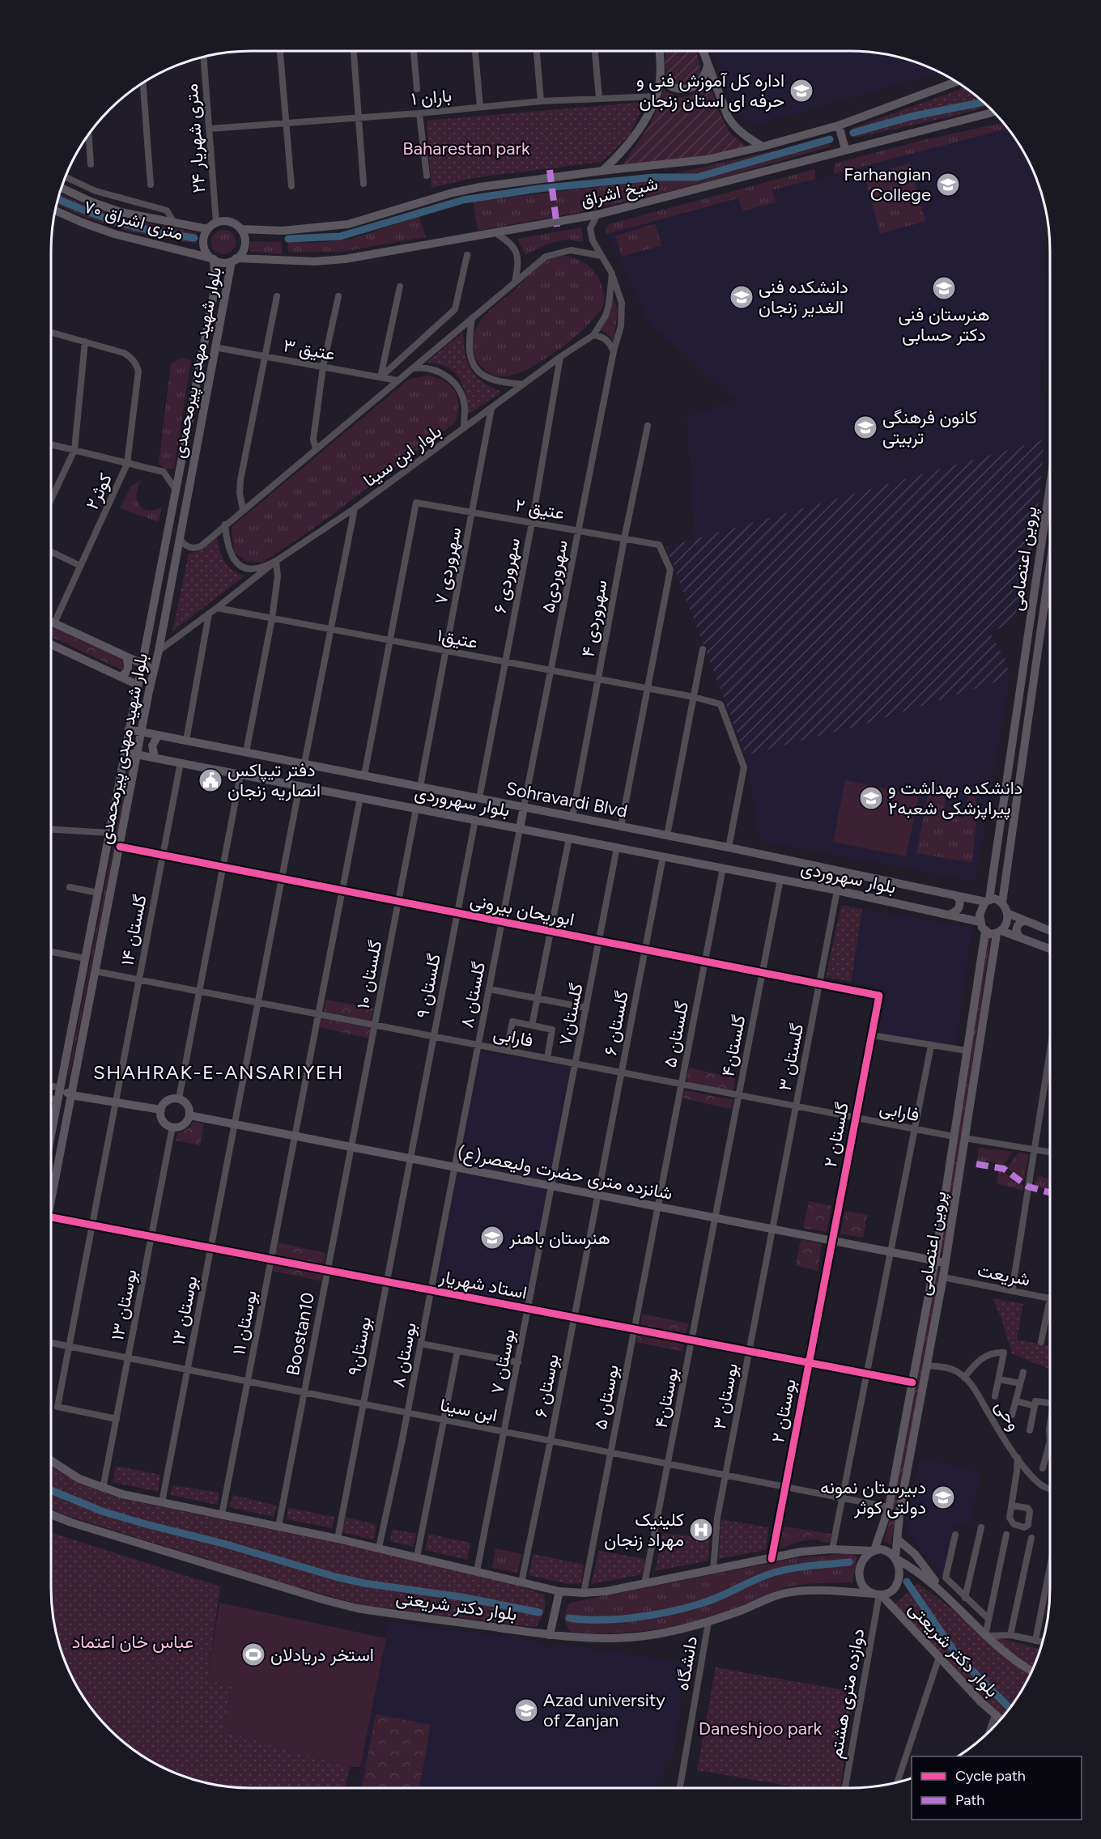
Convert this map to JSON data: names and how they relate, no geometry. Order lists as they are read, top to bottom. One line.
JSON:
{"streets":{"main road":["شیخ اشراق","۷۰ متری اشراق","بلوار شهید مهدی پیرمحمدی","پروین اعتصامی","Sohravardi Blvd","بلوار سهروردی","شانزده متری حضرت ولیعصر(ع)","بلوار دکتر شریعتی"],"street":["باران ۱","۲۴ متری شهریار","عتیق ۳","بلوار ابن سینا","کوثر۲","عتیق ۲","سهروردی ۷","سهروردی ۶","سهروردی۵","سهروردی ۴","عتیق۱","ابوریحان بیرونی","گلستان ۱۴","گلستان ۱۰","گلستان ۹","گلستان ۸","گلستان۷","گلستان ۶","گلستان ۵","فارابی","گلستان۴","گلستان ۳","گلستان ۲","شریعت","استاد شهریار","بوستان ۱۳","بوستان ۱۲","بوستان ۱۱","Boostan10","بوستان۹","بوستان ۸","بوستان ۷","بوستان ۶","بوستان ۳","بوستان ۵","بوستان۴","ابن سینا","بوستان ۲","وحی","دانشگاه","دوازده متری هشتم"]},"crossings":[["باران ۱","۲۴ متری شهریار"],["۲۴ متری شهریار","شیخ اشراق"],["۲۴ متری شهریار","۷۰ متری اشراق"],["۲۴ متری شهریار","بلوار شهید مهدی پیرمحمدی"],["شیخ اشراق","۷۰ متری اشراق"],["شیخ اشراق","بلوار شهید مهدی پیرمحمدی"],["۷۰ متری اشراق","بلوار شهید مهدی پیرمحمدی"],["عتیق ۳","بلوار شهید مهدی پیرمحمدی"],["بلوار شهید مهدی پیرمحمدی","بلوار ابن سینا"],["بلوار شهید مهدی پیرمحمدی","Sohravardi Blvd"],["بلوار شهید مهدی پیرمحمدی","بلوار سهروردی"],["بلوار شهید مهدی پیرمحمدی","ابوریحان بیرونی"],["بلوار شهید مهدی پیرمحمدی","فارابی"],["بلوار ابن سینا","سهروردی ۷"],["بلوار ابن سینا","سهروردی ۶"],["بلوار ابن سینا","سهروردی۵"],["بلوار ابن سینا","عتیق۱"],["عتیق ۲","سهروردی ۷"],["عتیق ۲","سهروردی ۶"],["عتیق ۲","سهروردی۵"],["عتیق ۲","سهروردی ۴"],["عتیق ۲","عتیق۱"],["پروین اعتصامی","Sohravardi Blvd"],["پروین اعتصامی","بلوار سهروردی"],["پروین اعتصامی","فارابی"],["پروین اعتصامی","شانزده متری حضرت ولیعصر(ع)"],["پروین اعتصامی","شریعت"],["پروین اعتصامی","استاد شهریار"],["پروین اعتصامی","ابن سینا"],["پروین اعتصامی","وحی"],["پروین اعتصامی","بلوار دکتر شریعتی"],["پروین اعتصامی","دوازده متری هشتم"],["سهروردی ۷","عتیق۱"],["سهروردی ۷","Sohravardi Blvd"],["سهروردی ۶","عتیق۱"],["سهروردی ۶","Sohravardi Blvd"],["سهروردی۵","عتیق۱"],["سهروردی۵","Sohravardi Blvd"],["سهروردی ۴","عتیق۱"],["سهروردی ۴","Sohravardi Blvd"],["عتیق۱","Sohravardi Blvd"],["Sohravardi Blvd","بلوار سهروردی"],["بلوار سهروردی","گلستان ۱۴"],["بلوار سهروردی","گلستان ۱۰"],["بلوار سهروردی","گلستان ۹"],["بلوار سهروردی","گلستان ۸"],["بلوار سهروردی","گلستان۷"],["بلوار سهروردی","گلستان ۶"],["بلوار سهروردی","گلستان ۵"],["بلوار سهروردی","گلستان۴"],["بلوار سهروردی","گلستان ۳"],["بلوار سهروردی","بوستان ۱۲"],["بلوار سهروردی","بوستان ۱۱"],["ابوریحان بیرونی","گلستان ۱۴"],["ابوریحان بیرونی","گلستان ۱۰"],["ابوریحان بیرونی","گلستان ۹"],["ابوریحان بیرونی","گلستان ۸"],["ابوریحان بیرونی","گلستان۷"],["ابوریحان بیرونی","گلستان ۶"],["ابوریحان بیرونی","گلستان ۵"],["ابوریحان بیرونی","گلستان۴"],["ابوریحان بیرونی","گلستان ۳"],["ابوریحان بیرونی","گلستان ۲"],["ابوریحان بیرونی","بوستان ۱۲"],["ابوریحان بیرونی","بوستان ۱۱"],["گلستان ۱۴","فارابی"],["گلستان ۱۴","استاد شهریار"],["گلستان ۱۴","بوستان ۱۳"],["گلستان ۱۴","ابن سینا"],["گلستان ۱۰","فارابی"],["گلستان ۱۰","شانزده متری حضرت ولیعصر(ع)"],["گلستان ۱۰","Boostan10"],["گلستان ۹","فارابی"],["گلستان ۹","شانزده متری حضرت ولیعصر(ع)"],["گلستان ۹","بوستان۹"],["گلستان ۸","فارابی"],["گلستان ۸","شانزده متری حضرت ولیعصر(ع)"],["گلستان ۸","بوستان ۸"],["گلستان۷","فارابی"],["گلستان۷","شانزده متری حضرت ولیعصر(ع)"],["گلستان۷","بوستان ۷"],["گلستان ۶","فارابی"],["گلستان ۶","شانزده متری حضرت ولیعصر(ع)"],["گلستان ۶","بوستان ۶"],["گلستان ۵","فارابی"],["گلستان ۵","شانزده متری حضرت ولیعصر(ع)"],["گلستان ۵","بوستان ۵"],["فارابی","گلستان۴"],["فارابی","گلستان ۳"],["فارابی","گلستان ۲"],["فارابی","بوستان ۱۲"],["فارابی","بوستان ۱۱"],["گلستان۴","شانزده متری حضرت ولیعصر(ع)"],["گلستان۴","بوستان۴"],["گلستان ۳","شانزده متری حضرت ولیعصر(ع)"],["گلستان ۳","بوستان ۳"],["گلستان ۲","شانزده متری حضرت ولیعصر(ع)"],["گلستان ۲","بوستان ۲"],["شانزده متری حضرت ولیعصر(ع)","بوستان ۱۳"],["شانزده متری حضرت ولیعصر(ع)","بوستان ۱۲"],["شانزده متری حضرت ولیعصر(ع)","بوستان ۱۱"],["شانزده متری حضرت ولیعصر(ع)","Boostan10"],["شانزده متری حضرت ولیعصر(ع)","بوستان۹"],["شانزده متری حضرت ولیعصر(ع)","بوستان ۸"],["شانزده متری حضرت ولیعصر(ع)","بوستان ۷"],["شانزده متری حضرت ولیعصر(ع)","بوستان ۶"],["شانزده متری حضرت ولیعصر(ع)","بوستان ۳"],["شانزده متری حضرت ولیعصر(ع)","بوستان ۵"],["شانزده متری حضرت ولیعصر(ع)","بوستان۴"],["شانزده متری حضرت ولیعصر(ع)","بوستان ۲"],["استاد شهریار","بوستان ۱۳"],["استاد شهریار","بوستان ۱۲"],["استاد شهریار","بوستان ۱۱"],["استاد شهریار","Boostan10"],["استاد شهریار","بوستان۹"],["استاد شهریار","بوستان ۸"],["استاد شهریار","بوستان ۷"],["استاد شهریار","بوستان ۶"],["استاد شهریار","بوستان ۳"],["استاد شهریار","بوستان ۵"],["استاد شهریار","بوستان۴"],["استاد شهریار","بوستان ۲"],["بوستان ۱۳","ابن سینا"],["بوستان ۱۳","بلوار دکتر شریعتی"],["بوستان ۱۲","ابن سینا"],["بوستان ۱۲","بلوار دکتر شریعتی"],["بوستان ۱۱","ابن سینا"],["بوستان ۱۱","بلوار دکتر شریعتی"],["Boostan10","ابن سینا"],["Boostan10","بلوار دکتر شریعتی"],["بوستان۹","ابن سینا"],["بوستان۹","بلوار دکتر شریعتی"],["بوستان ۸","ابن سینا"],["بوستان ۸","بلوار دکتر شریعتی"],["بوستان ۷","ابن سینا"],["بوستان ۷","بلوار دکتر شریعتی"],["بوستان ۶","ابن سینا"],["بوستان ۶","بلوار دکتر شریعتی"],["بوستان ۳","ابن سینا"],["بوستان ۳","بلوار دکتر شریعتی"],["بوستان ۵","ابن سینا"],["بوستان ۵","بلوار دکتر شریعتی"],["بوستان۴","ابن سینا"],["بوستان۴","بلوار دکتر شریعتی"],["ابن سینا","بوستان ۲"],["بوستان ۲","بلوار دکتر شریعتی"],["بلوار دکتر شریعتی","دانشگاه"],["بلوار دکتر شریعتی","دوازده متری هشتم"]],"districts":["SHAHRAK-E-ANSARIYEH"],"parks":["Baharestan park","عباس خان اعتماد","Daneshjoo park"],"places":{"school or university":["اداره کل آموزش فنی و حرفه ای استان زنجان","Farhangian College","هنرستان فنی دکتر حسابی","دانشکده فنی الغدیر زنجان","کانون فرهنگی تربیتی","دانشکده بهداشت و پیراپزشکى شعبه۲","هنرستان باهنر","دبیرستان نمونه دولتی کوثر","Azad university of Zanjan"],"public building":["دفتر تیپاکس انصاریه زنجان"],"hospital":["کلینیک مهراد زنجان"],"sports":["استخر دریادلان"]},"legend":["Cycle path","Path"]}
